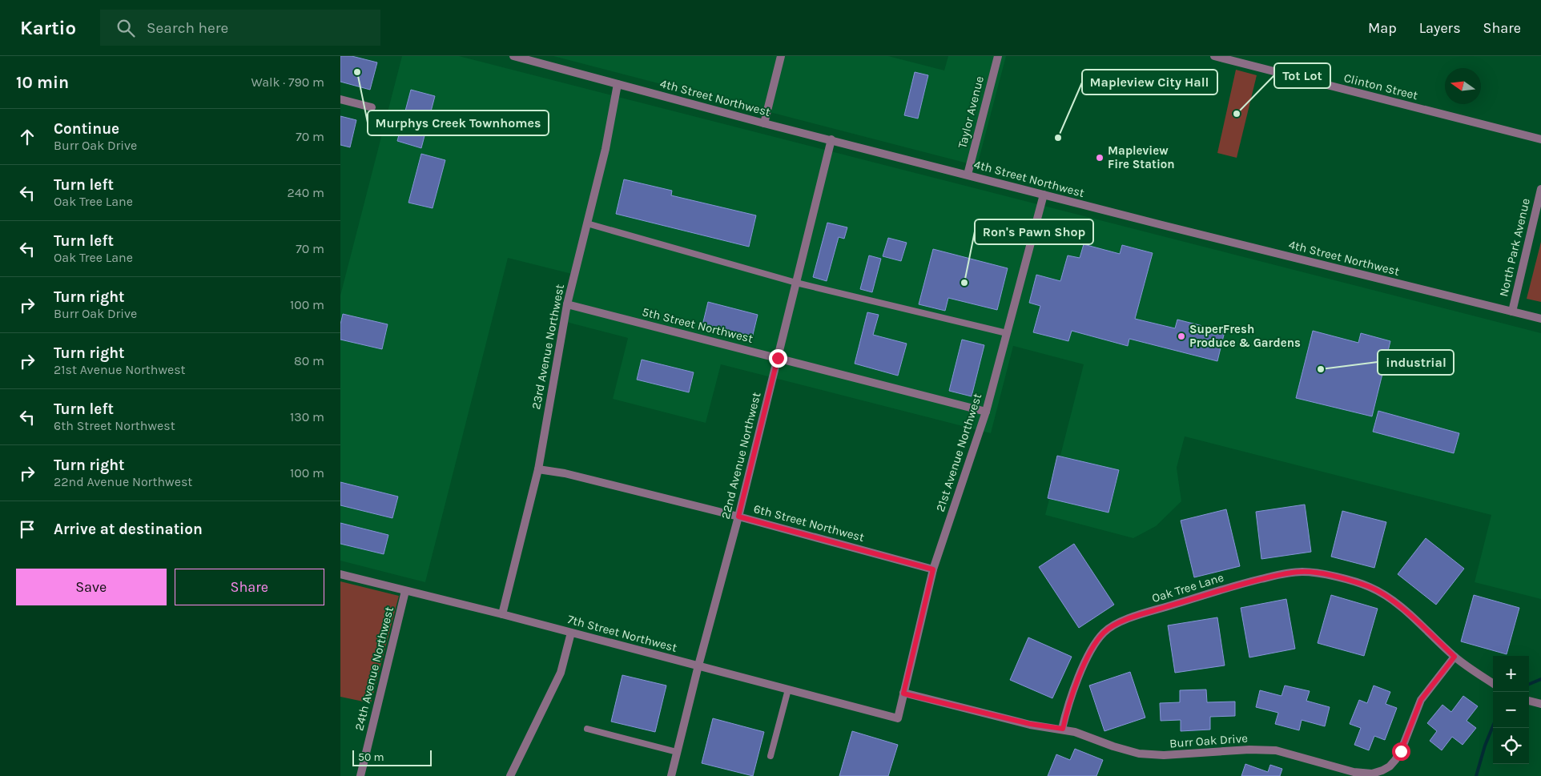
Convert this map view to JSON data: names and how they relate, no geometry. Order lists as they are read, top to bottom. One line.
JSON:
{"streets":{"street":["Clinton Street","4th Street Northwest","Taylor Avenue","North Park Avenue","5th Street Northwest","23rd Avenue Northwest","21st Avenue Northwest","22nd Avenue Northwest","6th Street Northwest","Oak Tree Lane","7th Street Northwest","24th Avenue Northwest","Burr Oak Drive"]},"crossings":[["4th Street Northwest","Taylor Avenue"],["4th Street Northwest","North Park Avenue"],["4th Street Northwest","23rd Avenue Northwest"],["4th Street Northwest","21st Avenue Northwest"],["4th Street Northwest","22nd Avenue Northwest"],["5th Street Northwest","23rd Avenue Northwest"],["5th Street Northwest","21st Avenue Northwest"],["5th Street Northwest","22nd Avenue Northwest"],["23rd Avenue Northwest","6th Street Northwest"],["23rd Avenue Northwest","7th Street Northwest"],["21st Avenue Northwest","6th Street Northwest"],["21st Avenue Northwest","7th Street Northwest"],["21st Avenue Northwest","Burr Oak Drive"],["22nd Avenue Northwest","6th Street Northwest"],["22nd Avenue Northwest","7th Street Northwest"],["Oak Tree Lane","Burr Oak Drive"],["7th Street Northwest","24th Avenue Northwest"]],"places":["Murphys Creek Townhomes","Tot Lot","Mapleview City Hall","Mapleview Fire Station","Ron's Pawn Shop","SuperFresh Produce & Gardens","industrial"],"scale_bar":"50 m","north":"left","page":{"header":"Kartio","search":"Search here","nav":["Map","Layers","Share"],"heading":["10 min","Walk · 790 m"],"list":[["Continue","Burr Oak Drive","70 m"],["Turn left","Oak Tree Lane","240 m"],["Turn left","Oak Tree Lane","70 m"],["Turn right","Burr Oak Drive","100 m"],["Turn right","21st Avenue Northwest","80 m"],["Turn left","6th Street Northwest","130 m"],["Turn right","22nd Avenue Northwest","100 m"],"Arrive at destination"],"buttons":["Save","Share"],"map_buttons":["+","−"],"scale":"50 m"}}
